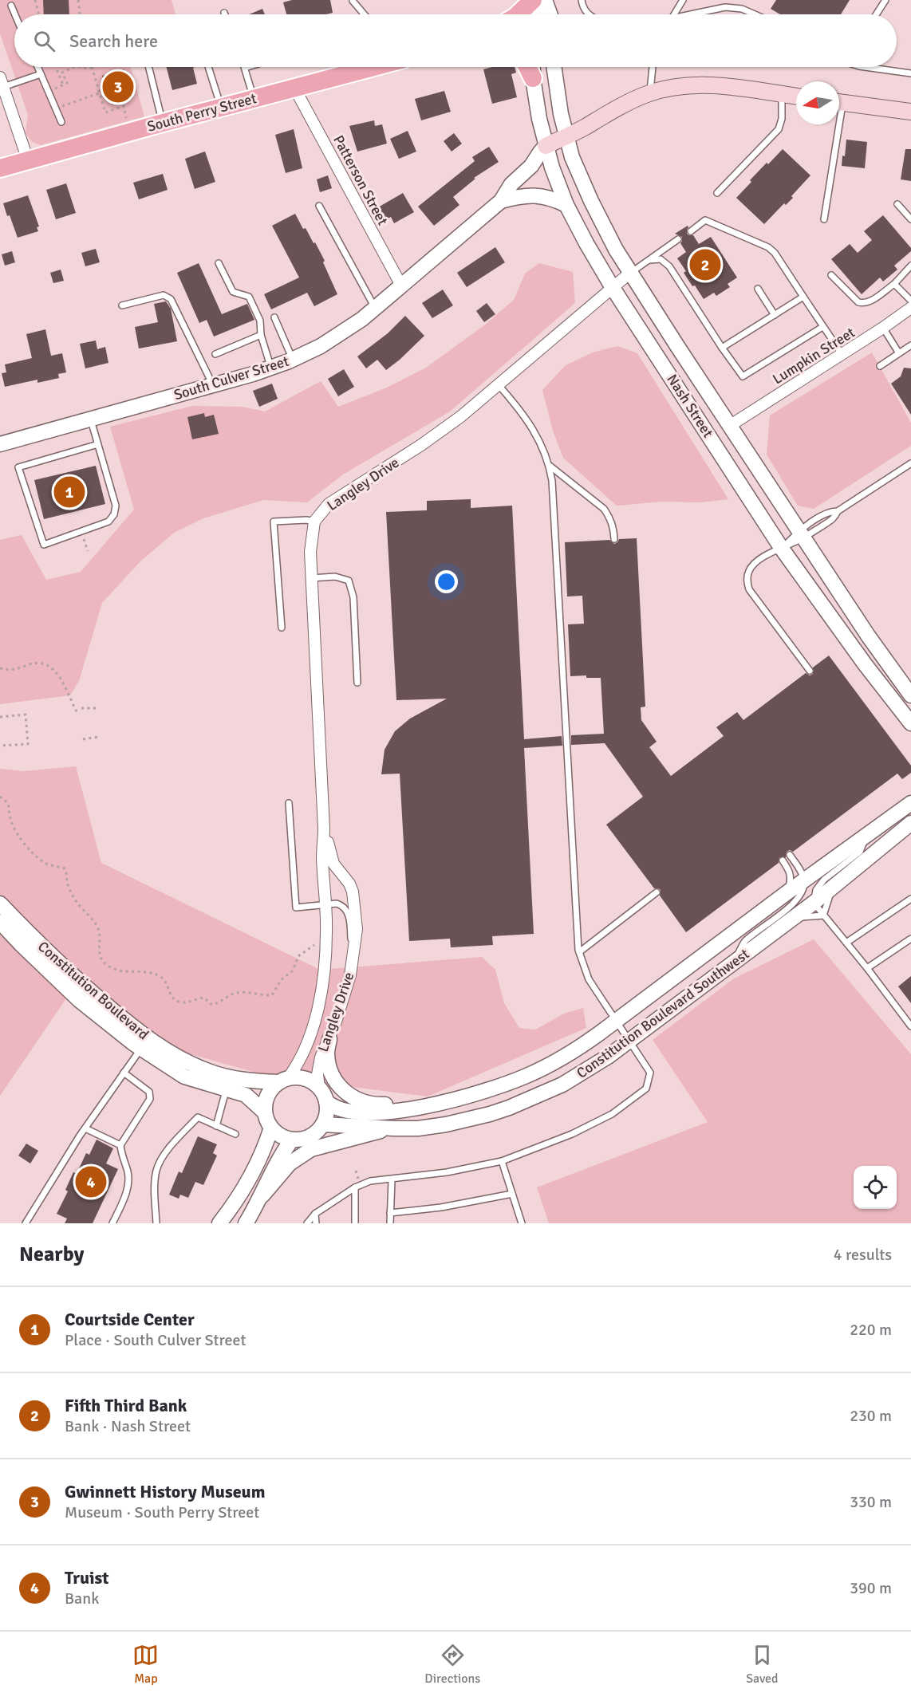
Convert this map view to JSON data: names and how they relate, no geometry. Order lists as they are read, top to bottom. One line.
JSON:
{"streets":{"main road":["South Perry Street"],"street":["Patterson Street","Lumpkin Street","South Culver Street","Nash Street","Langley Drive","Constitution Boulevard","Constitution Boulevard Southwest"]},"crossings":[["South Perry Street","Patterson Street"],["Patterson Street","South Culver Street"],["Lumpkin Street","Nash Street"],["Nash Street","Langley Drive"],["Langley Drive","Constitution Boulevard"],["Langley Drive","Constitution Boulevard Southwest"],["Constitution Boulevard","Constitution Boulevard Southwest"]],"north":"left","page":{"search":"Search here","pins":["3","2","1","4"],"heading":["Nearby","4 results"],"list":[{"mark":"1","name":"Courtside Center","note":"Place · South Culver Street","value":"220 m"},{"mark":"2","name":"Fifth Third Bank","note":"Bank · Nash Street","value":"230 m"},{"mark":"3","name":"Gwinnett History Museum","note":"Museum · South Perry Street","value":"330 m"},{"mark":"4","name":"Truist","note":"Bank","value":"390 m"}],"nav":["Map","Directions","Saved"]}}
